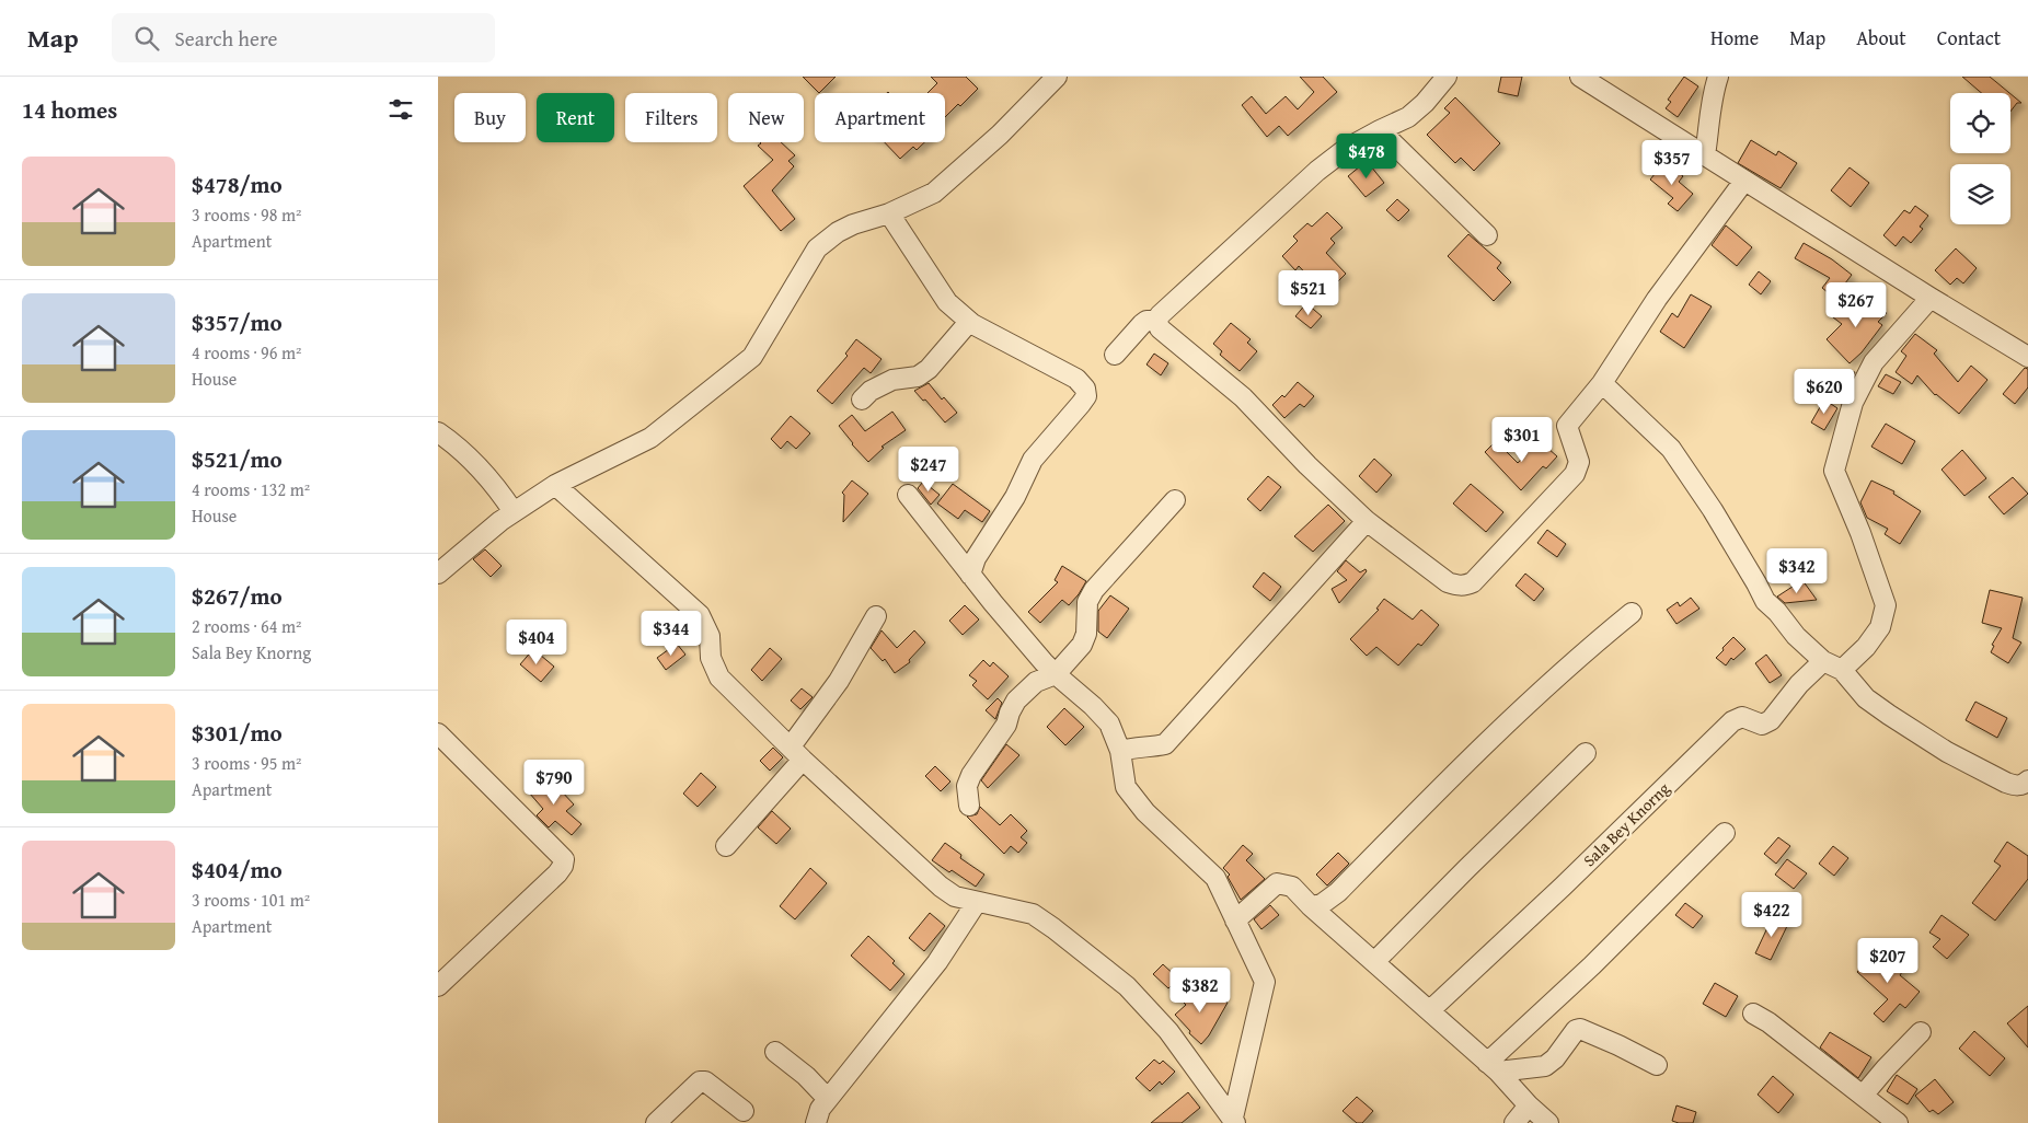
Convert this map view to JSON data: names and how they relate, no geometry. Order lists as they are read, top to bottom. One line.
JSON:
{"streets":{"street":["Sala Bey Knorng"]},"page":{"header":"Map","search":"Search here","nav":["Home","Map","About","Contact"],"heading":"14 homes","chip":["Buy","Rent","Filters","New","Apartment"],"price":["$478","$357","$521","$267","$620","$301","$247","$342","$344","$404","$790","$422","$207","$382"],"list":[{"name":"$478/mo","note":"3 rooms · 98 m² · Apartment"},{"name":"$357/mo","note":"4 rooms · 96 m² · House"},{"name":"$521/mo","note":"4 rooms · 132 m² · House"},{"name":"$267/mo","note":"2 rooms · 64 m² · Sala Bey Knorng"},{"name":"$301/mo","note":"3 rooms · 95 m² · Apartment"},{"name":"$404/mo","note":"3 rooms · 101 m² · Apartment"}]}}
